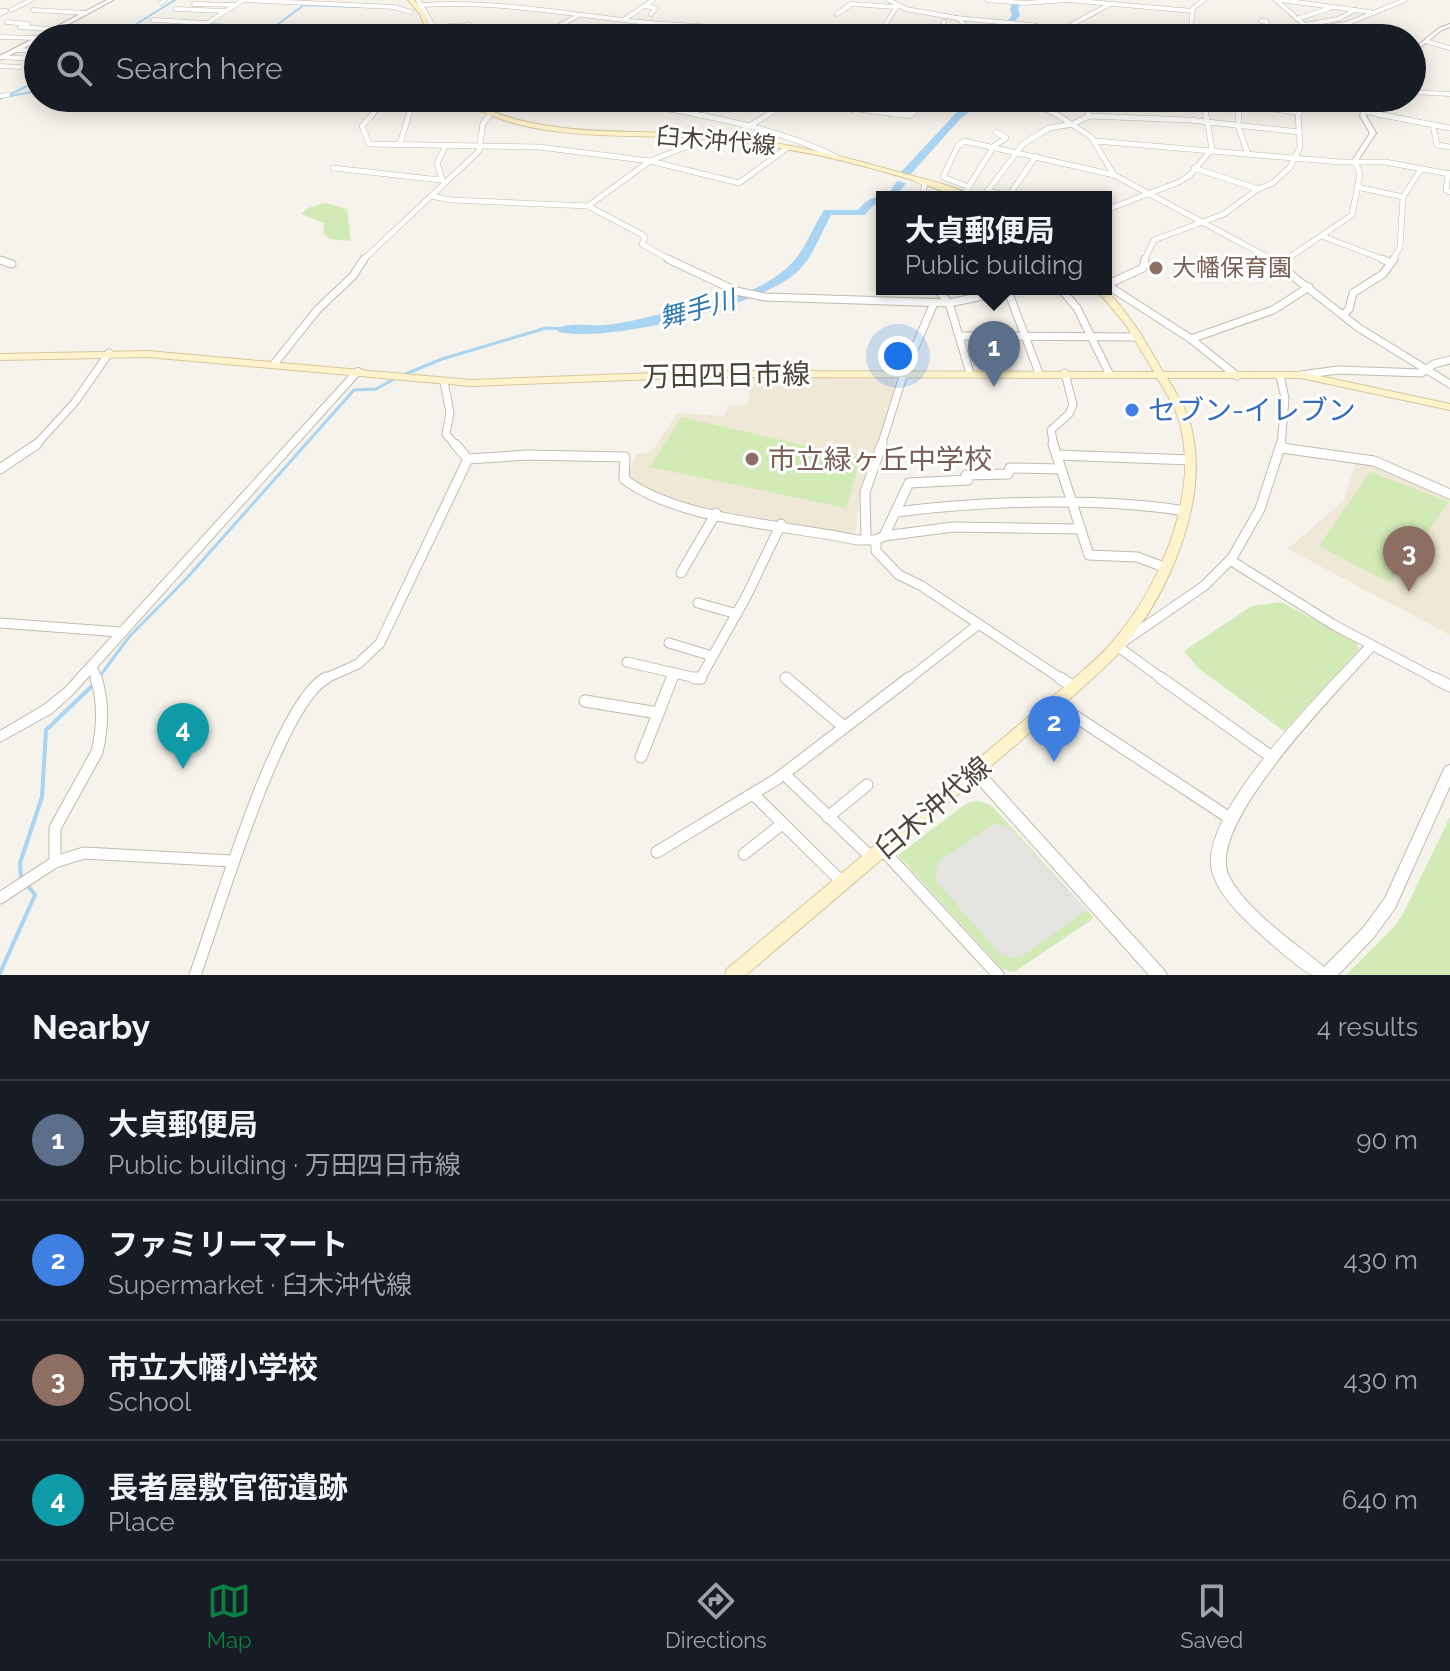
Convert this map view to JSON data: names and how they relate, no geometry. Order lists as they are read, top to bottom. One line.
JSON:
{"streets":{"main road":["臼木沖代線","万田四日市線"]},"crossings":[["臼木沖代線","万田四日市線"]],"water":["舞手川"],"places":["大幡保育園","セブン-イレブン","市立緑ヶ丘中学校"],"page":{"search":"Search here","popup":["大貞郵便局","Public building"],"pins":["1","3","2","4"],"heading":["Nearby","4 results"],"list":[{"mark":"1","name":"大貞郵便局","note":"Public building · 万田四日市線","value":"90 m"},{"mark":"2","name":"ファミリーマート","note":"Supermarket · 臼木沖代線","value":"430 m"},{"mark":"3","name":"市立大幡小学校","note":"School","value":"430 m"},{"mark":"4","name":"長者屋敷官衙遺跡","note":"Place","value":"640 m"}],"nav":["Map","Directions","Saved"]}}
